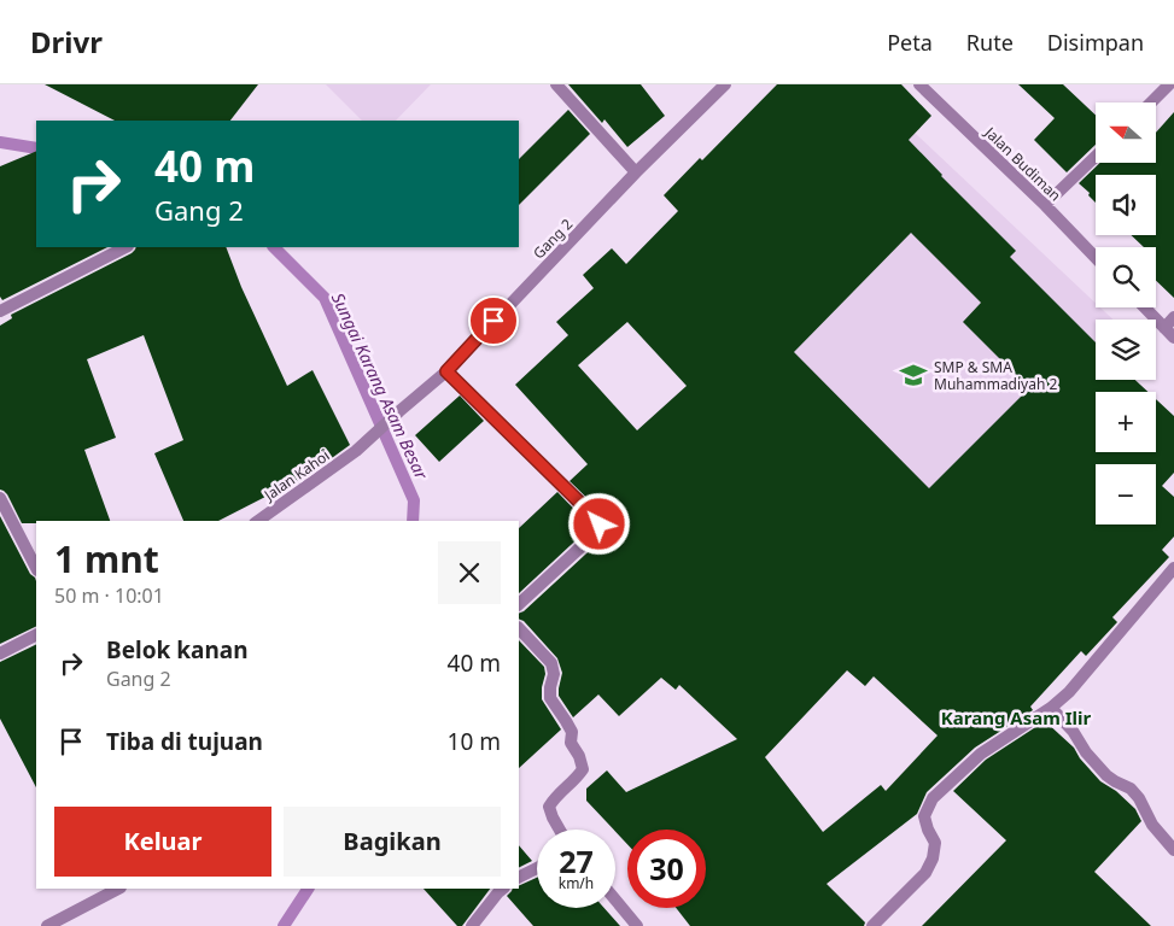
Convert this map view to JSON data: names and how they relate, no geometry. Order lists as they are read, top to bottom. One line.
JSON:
{"streets":{"street":["Jalan Budiman","Gang 2","Jalan Kahoi"]},"crossings":[["Gang 2","Jalan Kahoi"]],"districts":["Karang Asam Ilir"],"water":["Sungai Karang Asam Besar"],"places":{"school or university":["SMP & SMA Muhammadiyah 2"]},"north":"left","page":{"header":"Drivr","nav":["Peta","Rute","Disimpan"],"map_buttons":["+","−"],"turn":["40 m","Gang 2"],"heading":["1 mnt","50 m · 10:01"],"list":[{"name":"Belok kanan","note":"Gang 2","value":"40 m"},{"name":"Tiba di tujuan","value":"10 m"}],"buttons":["Keluar","Bagikan"],"speed":"27 km/h","limit":"30"}}
